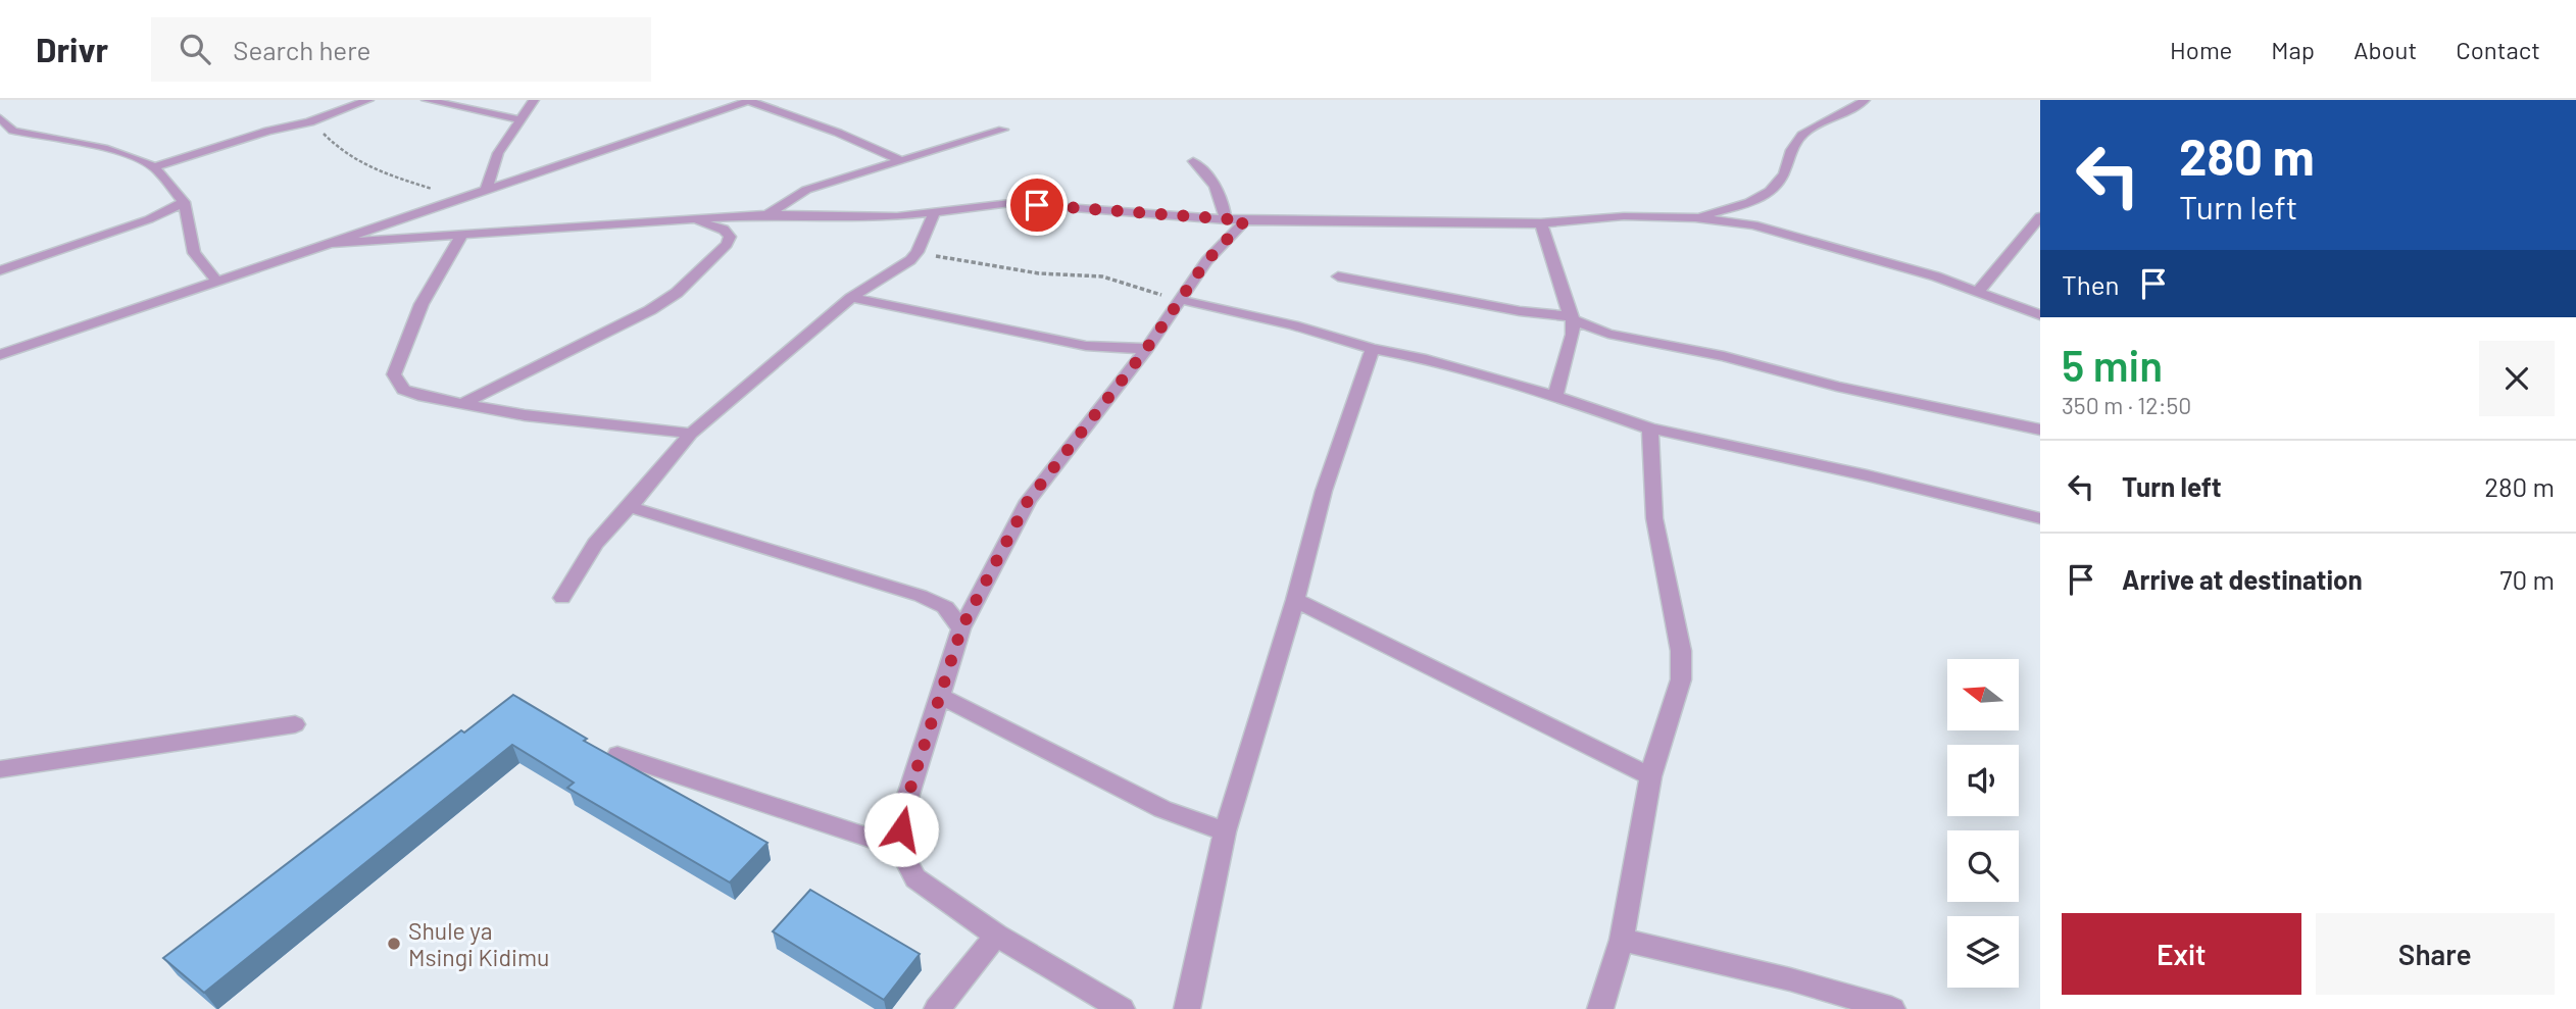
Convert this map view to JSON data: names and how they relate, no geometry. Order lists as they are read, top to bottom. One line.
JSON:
{"places":["Shule ya Msingi Kidimu"],"north":"left","page":{"header":"Drivr","search":"Search here","nav":["Home","Map","About","Contact"],"turn":["280 m","Turn left"],"then":"Then","heading":["5 min","350 m · 12:50"],"list":[{"name":"Turn left","value":"280 m"},{"name":"Arrive at destination","value":"70 m"}],"buttons":["Exit","Share"]}}
